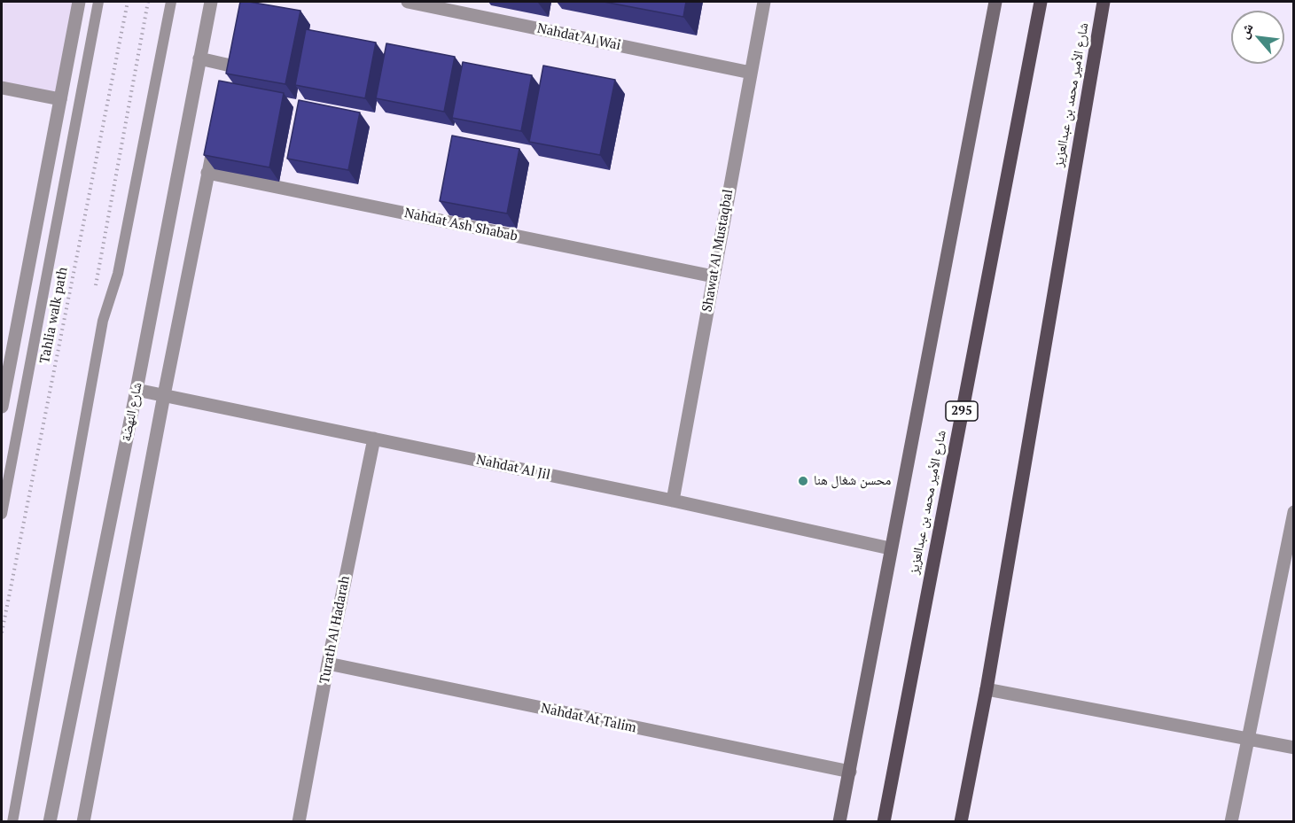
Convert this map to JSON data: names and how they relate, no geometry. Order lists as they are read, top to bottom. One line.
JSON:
{"streets":{"main road":["شارع الأمير محمد بن عبدالعزيز","295"],"street":["Nahdat Al Wai","Nahdat Ash Shabab","Shawat Al Mustaqbal","شارع النهضة","Nahdat Al Jil","Turath Al Hadarah","Nahdat At Talim"],"path":["Tahlia walk path"]},"crossings":[["Nahdat Al Wai","Shawat Al Mustaqbal"],["Nahdat Ash Shabab","Shawat Al Mustaqbal"],["Shawat Al Mustaqbal","Nahdat Al Jil"],["شارع النهضة","Nahdat Al Jil"],["Nahdat Al Jil","Turath Al Hadarah"],["Turath Al Hadarah","Nahdat At Talim"]],"places":["محسن شغال هنا"],"north":"top left"}
